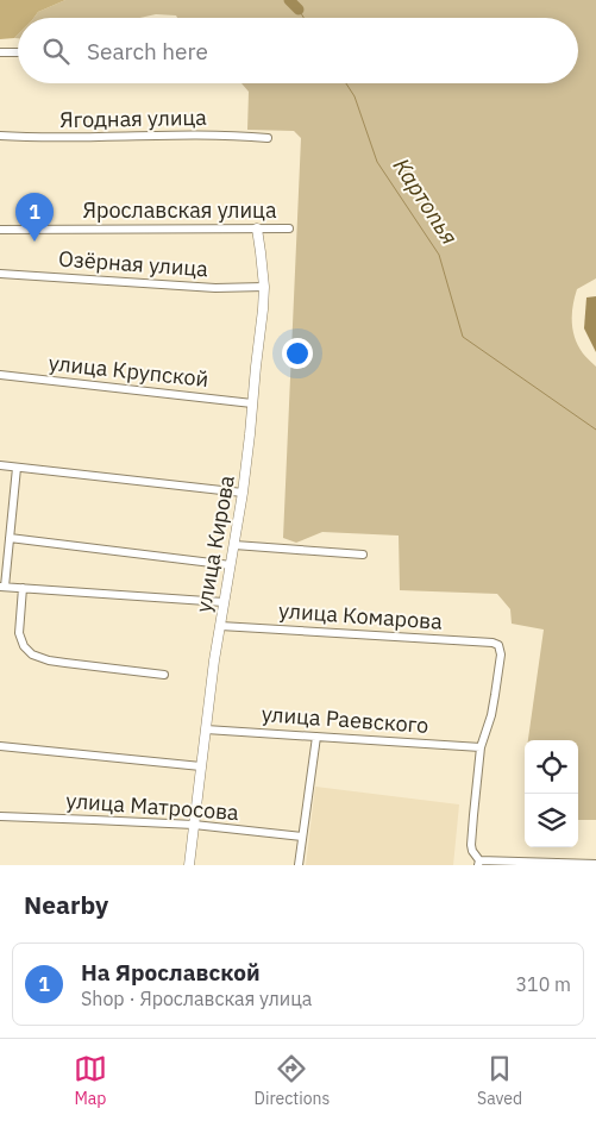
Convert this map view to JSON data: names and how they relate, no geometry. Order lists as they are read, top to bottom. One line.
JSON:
{"streets":{"street":["Ягодная улица","Ярославская улица","Озёрная улица","улица Крупской","улица Кирова","улица Комарова","улица Раевского","улица Матросова"]},"crossings":[["Ярославская улица","улица Кирова"],["Озёрная улица","улица Кирова"],["улица Крупской","улица Кирова"],["улица Кирова","улица Комарова"],["улица Кирова","улица Раевского"],["улица Кирова","улица Матросова"],["улица Комарова","улица Раевского"]],"water":["Картопья"],"page":{"search":"Search here","pins":"1","heading":"Nearby","list":[{"mark":"1","name":"На Ярославской","note":"Shop · Ярославская улица","value":"310 m"}],"nav":["Map","Directions","Saved"]}}
